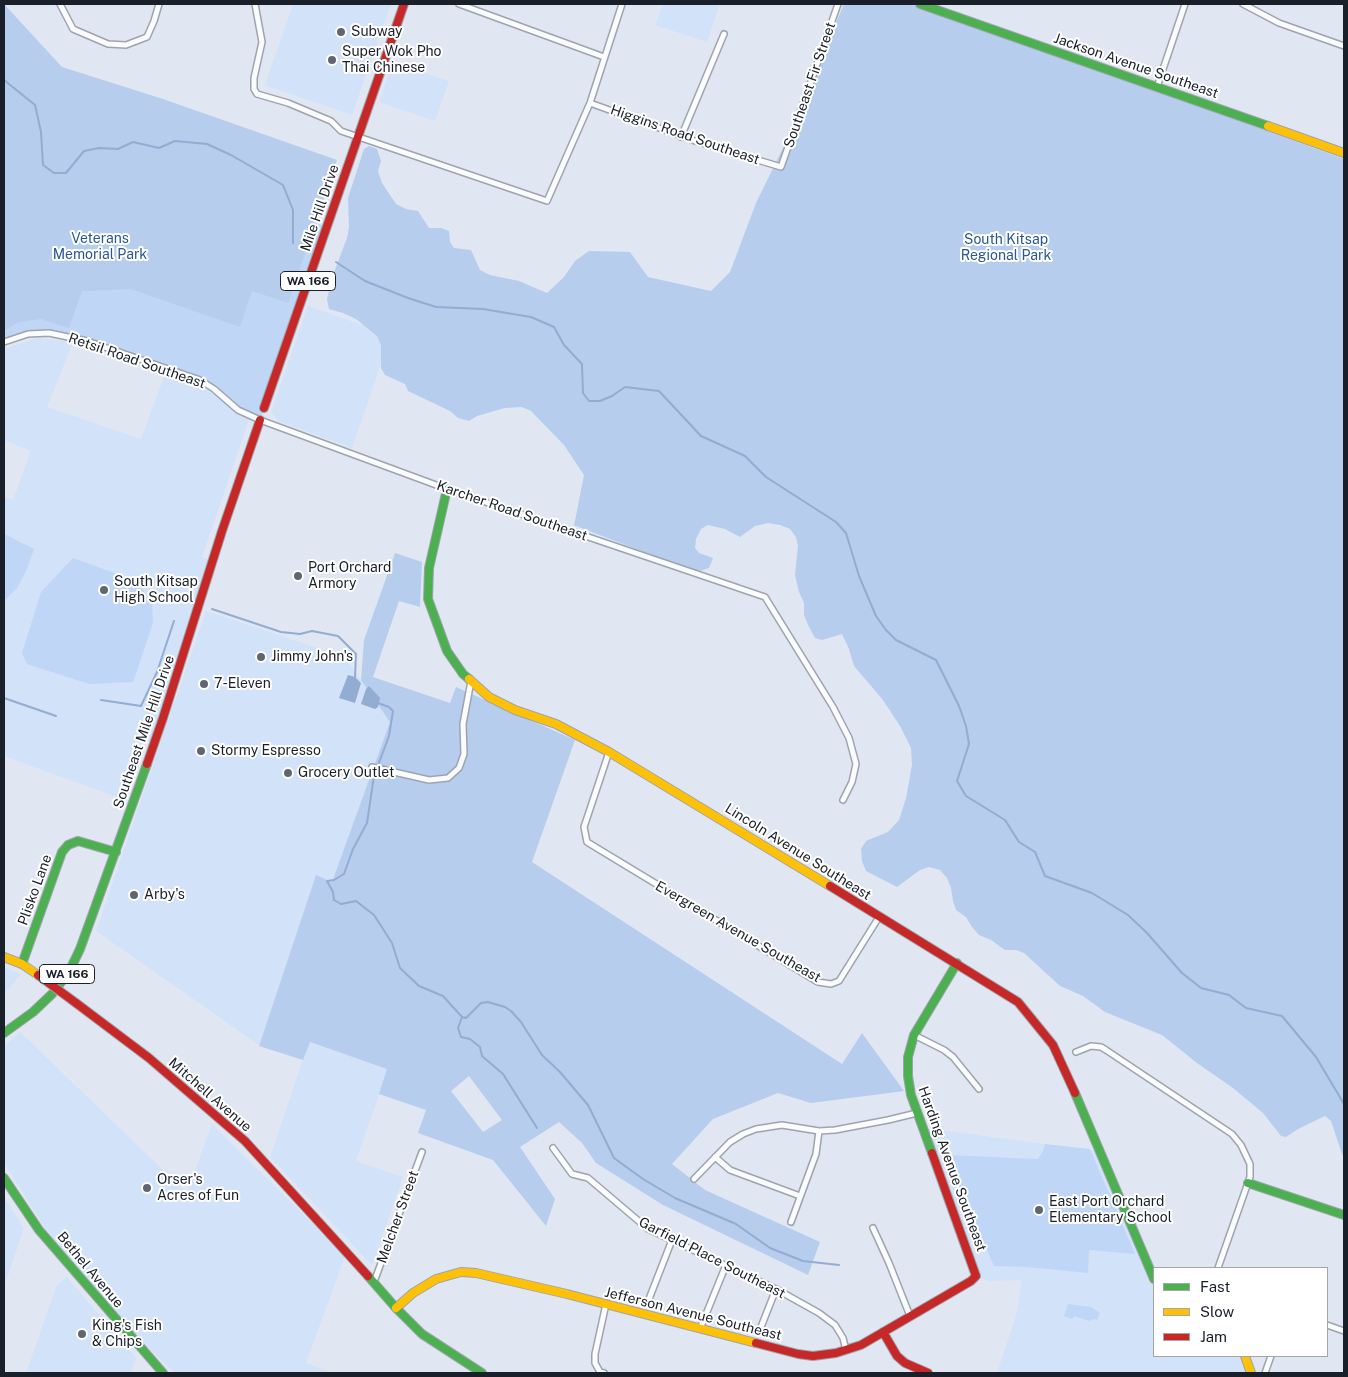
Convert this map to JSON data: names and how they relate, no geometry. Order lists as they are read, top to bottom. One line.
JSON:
{"streets":{"street":["Jackson Avenue Southeast","Southeast Fir Street","Higgins Road Southeast","Mile Hill Drive","WA 166","Retsil Road Southeast","Karcher Road Southeast","Southeast Mile Hill Drive","Lincoln Avenue Southeast","Plisko Lane","Evergreen Avenue Southeast","Mitchell Avenue","Harding Avenue Southeast","Melcher Street","Garfield Place Southeast","Bethel Avenue","Jefferson Avenue Southeast"]},"crossings":[["Southeast Fir Street","Higgins Road Southeast"],["Mile Hill Drive","Retsil Road Southeast"],["Mile Hill Drive","Karcher Road Southeast"],["Mile Hill Drive","Southeast Mile Hill Drive"],["Retsil Road Southeast","Karcher Road Southeast"],["Retsil Road Southeast","Southeast Mile Hill Drive"],["Karcher Road Southeast","Southeast Mile Hill Drive"],["Karcher Road Southeast","Lincoln Avenue Southeast"],["Southeast Mile Hill Drive","Plisko Lane"],["Lincoln Avenue Southeast","Evergreen Avenue Southeast"],["Lincoln Avenue Southeast","Harding Avenue Southeast"],["Plisko Lane","Mitchell Avenue"],["Mitchell Avenue","Melcher Street"],["Mitchell Avenue","Jefferson Avenue Southeast"],["Harding Avenue Southeast","Jefferson Avenue Southeast"],["Garfield Place Southeast","Jefferson Avenue Southeast"]],"parks":["Veterans Memorial Park","South Kitsap Regional Park"],"places":["Subway","Super Wok Pho Thai Chinese","Port Orchard Armory","South Kitsap High School","Jimmy John's","7-Eleven","Stormy Espresso","Grocery Outlet","Arby's","Orser's Acres of Fun","East Port Orchard Elementary School","King's Fish & Chips"],"legend":["Fast","Slow","Jam"]}
